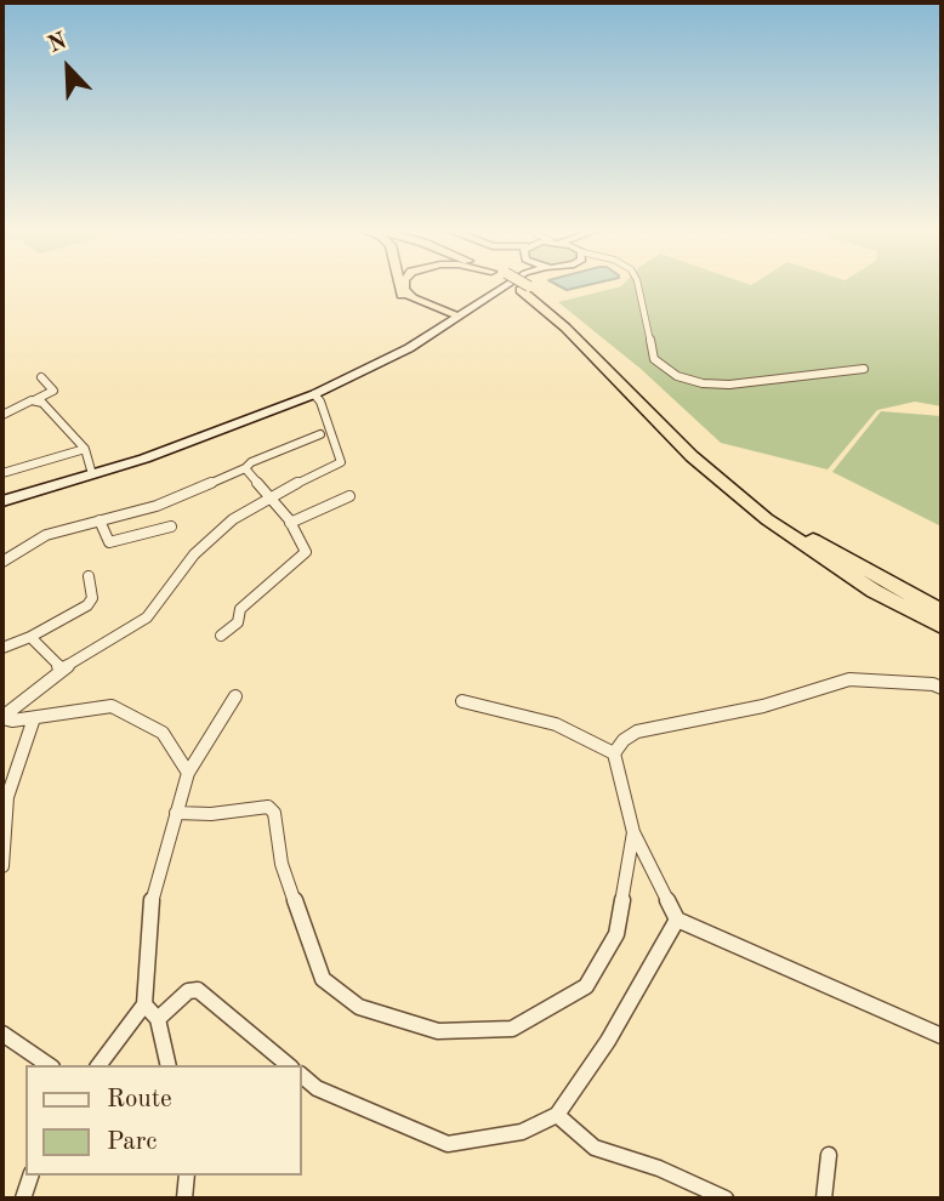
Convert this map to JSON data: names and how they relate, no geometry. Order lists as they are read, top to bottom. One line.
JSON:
{"legend":["Route","Parc"],"north":"top left"}
